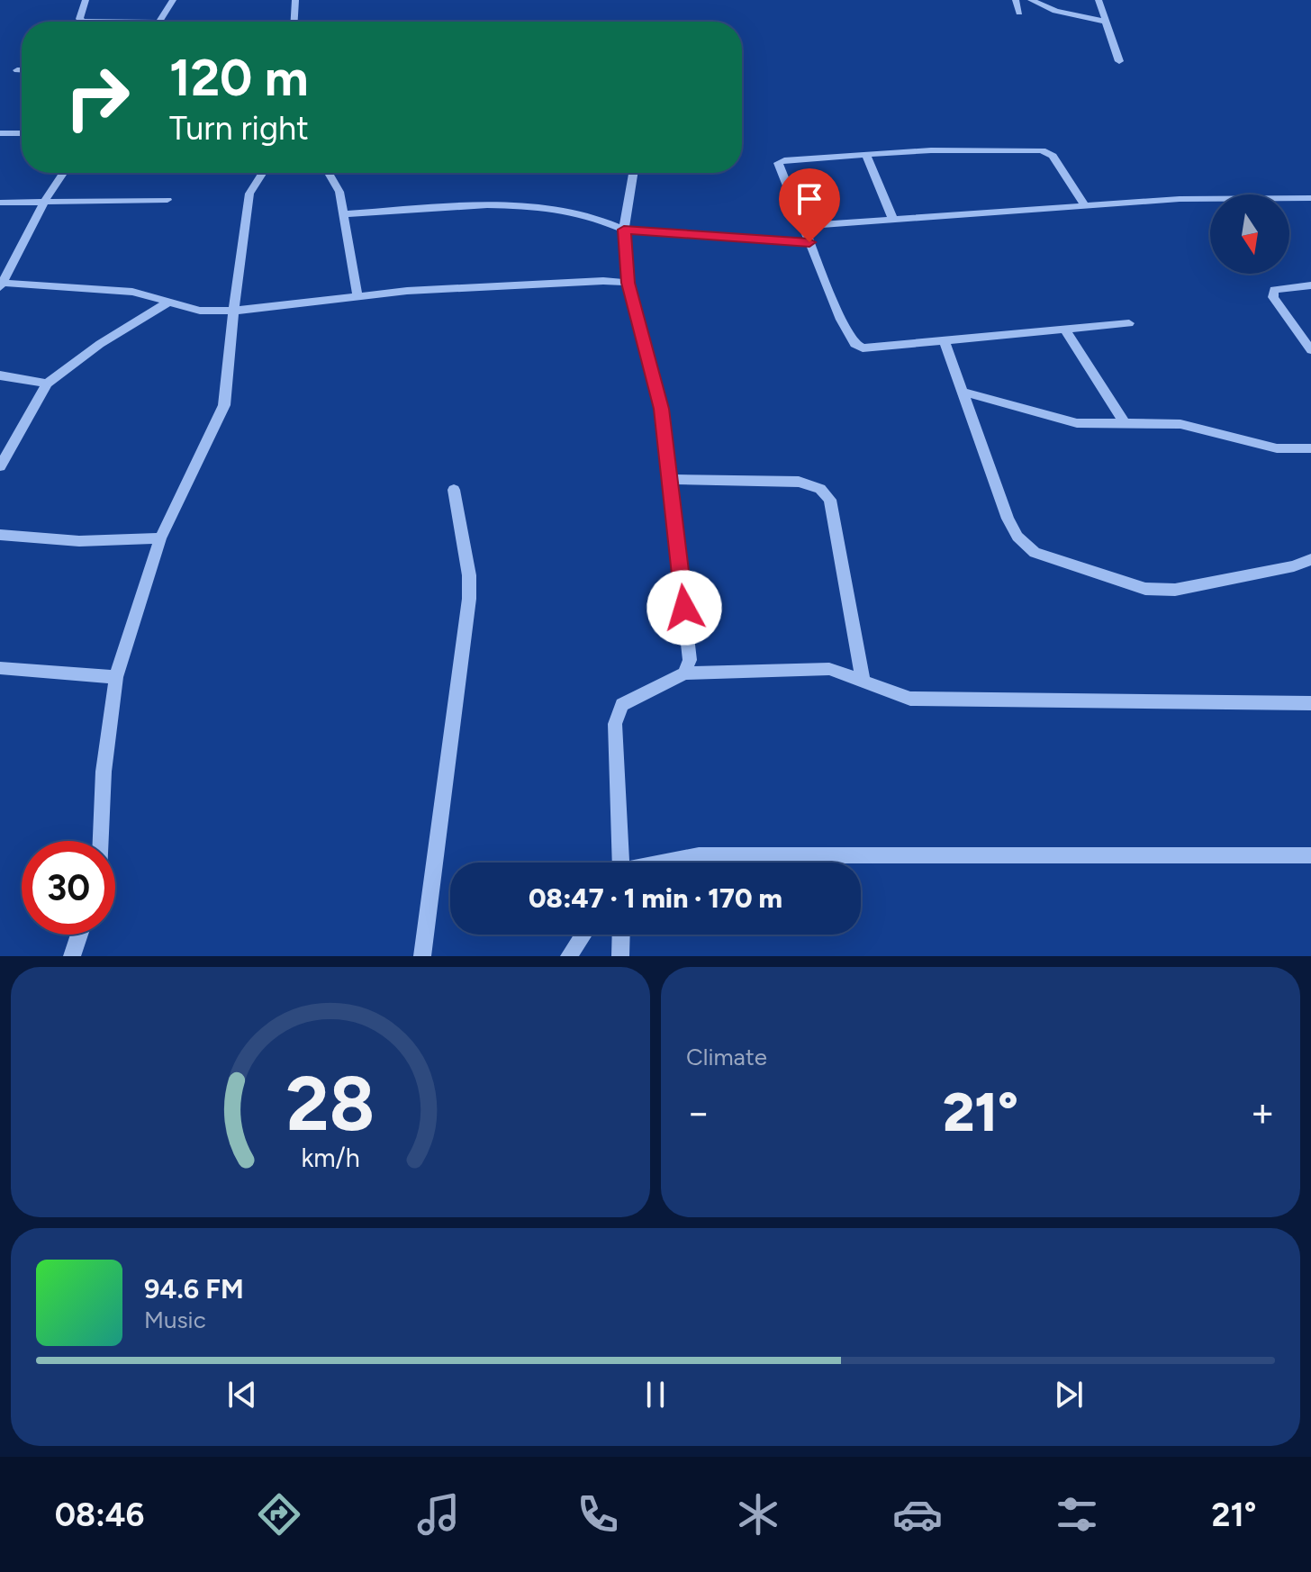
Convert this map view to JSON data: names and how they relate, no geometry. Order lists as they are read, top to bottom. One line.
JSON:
{"north":"bottom","page":{"turn":["120 m","Turn right"],"limit":"30","trip":"08:47 · 1 min · 170 m","tile":"Climate","heat":["−","21°","+"],"song":["94.6 FM","Music"],"tabs":["08:46","21°"],"gauge":["28","km/h"]}}
